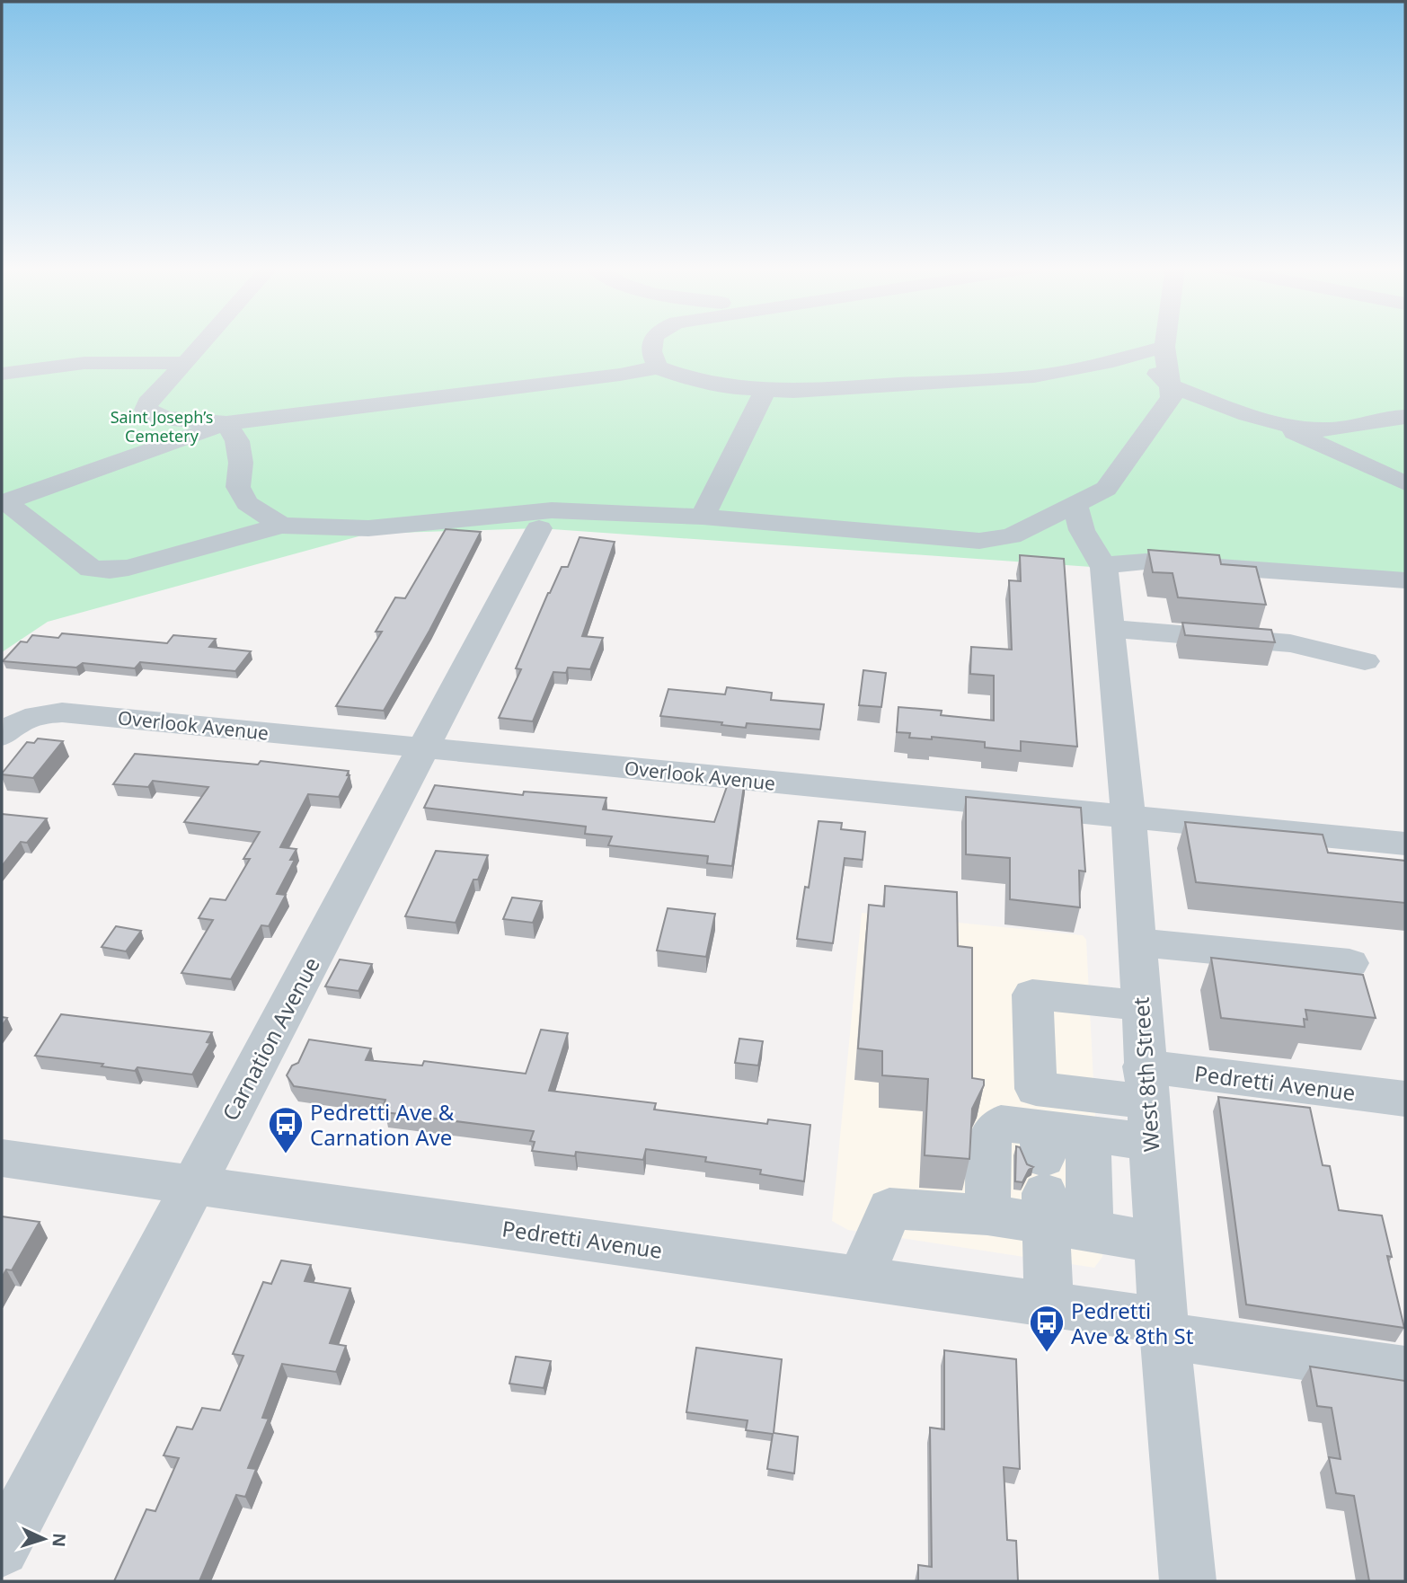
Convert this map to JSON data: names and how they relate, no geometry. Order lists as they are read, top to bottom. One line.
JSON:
{"streets":{"street":["Overlook Avenue","Carnation Avenue","West 8th Street","Pedretti Avenue"]},"crossings":[["Overlook Avenue","Carnation Avenue"],["Overlook Avenue","West 8th Street"],["Carnation Avenue","Pedretti Avenue"],["West 8th Street","Pedretti Avenue"]],"parks":["Saint Joseph’s Cemetery"],"places":{"bus stop":["Pedretti Ave & Carnation Ave","Pedretti Ave & 8th St"]},"north":"right"}
